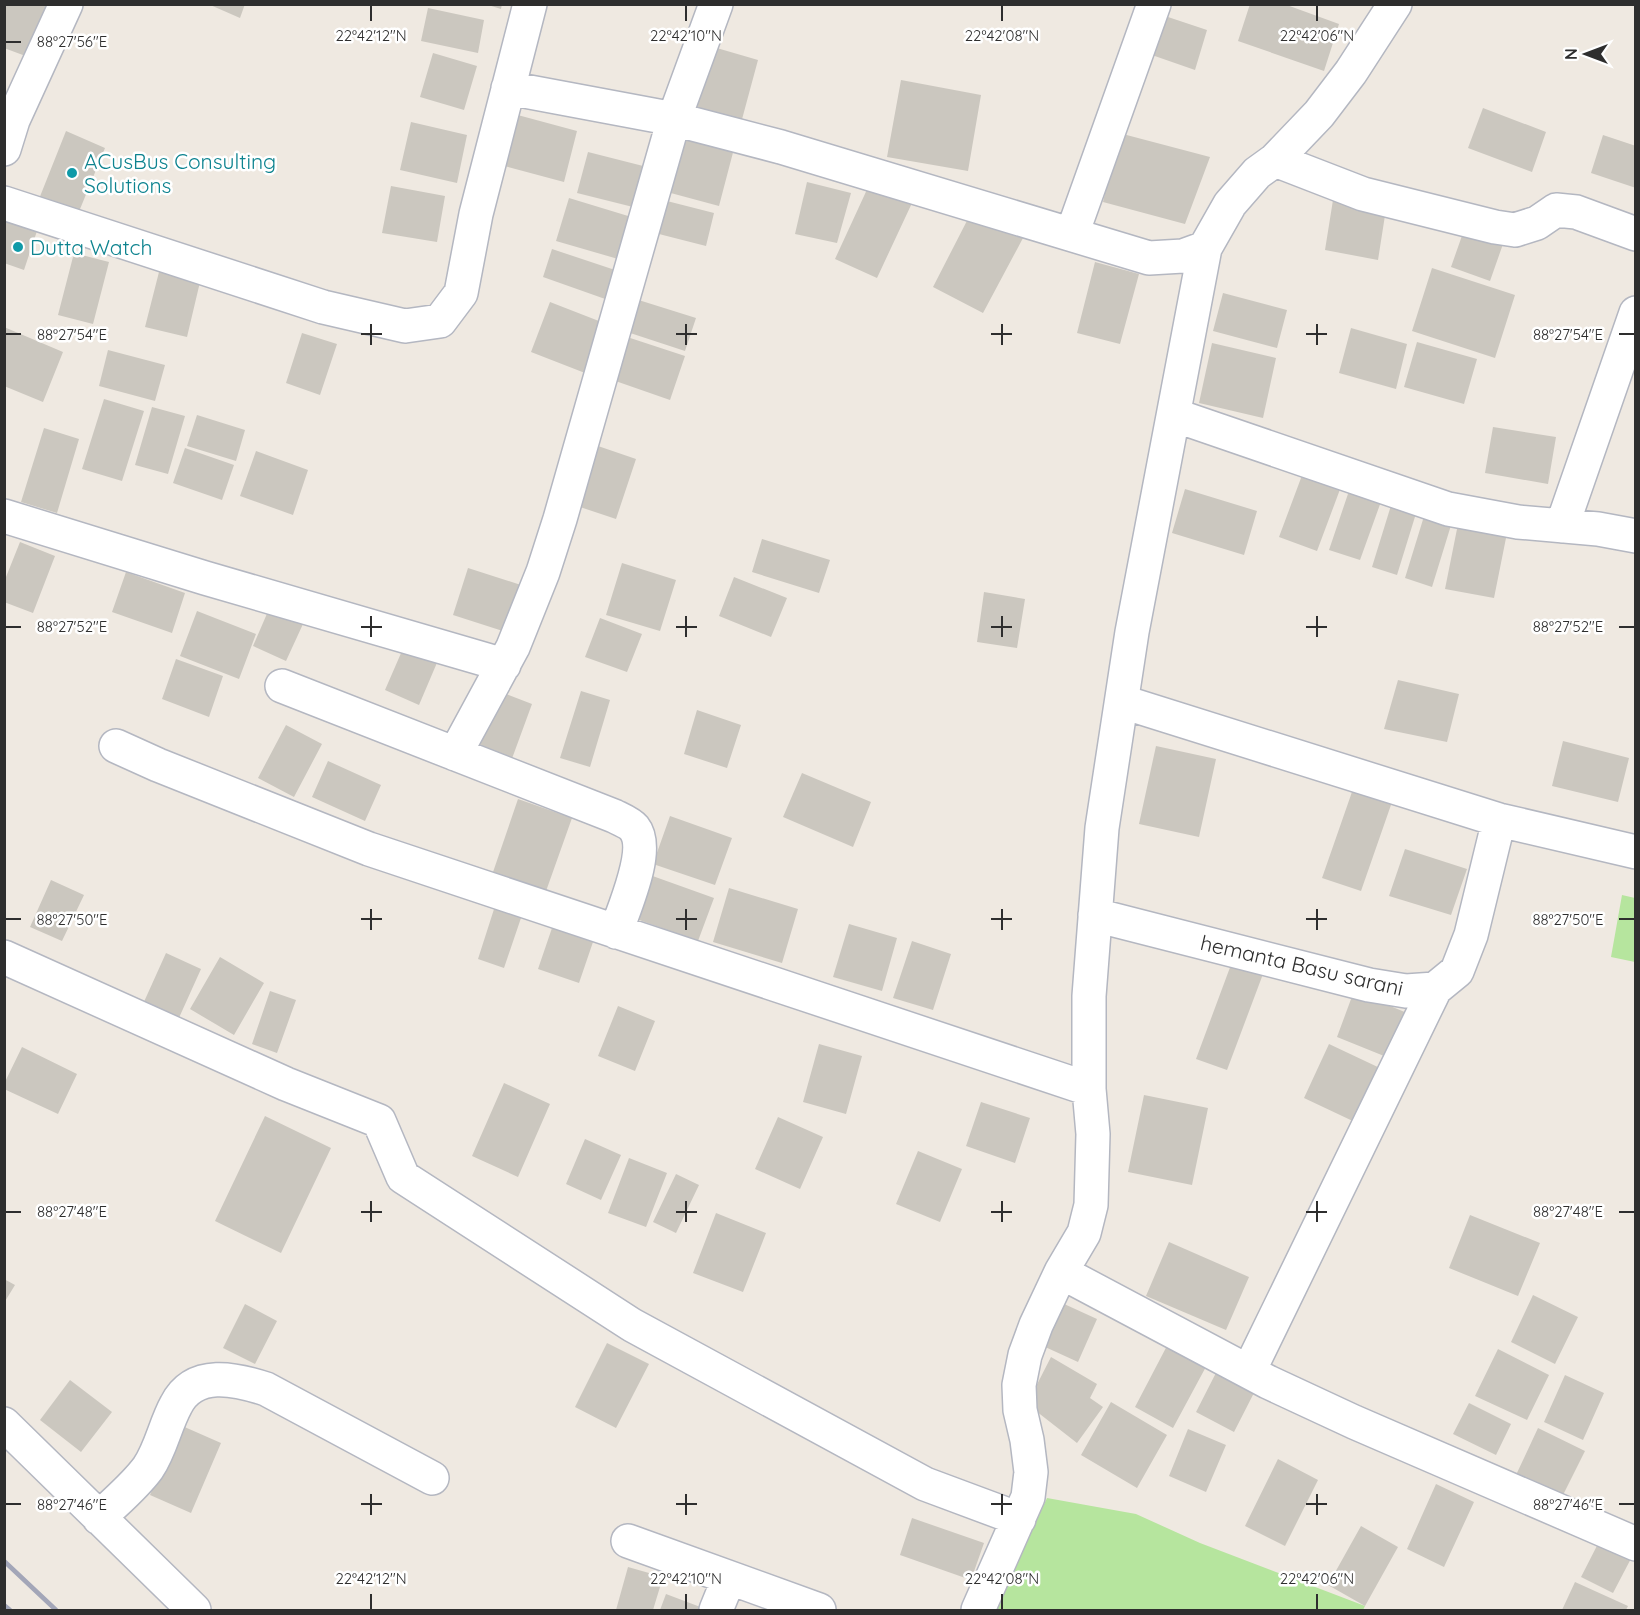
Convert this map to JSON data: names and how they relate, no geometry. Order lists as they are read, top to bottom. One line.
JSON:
{"streets":{"street":["hemanta Basu sarani"]},"places":["ACusBus Consulting Solutions","Dutta Watch"],"north":"left","coordinates":["22°42'12\"N","22°42'10\"N","22°42'08\"N","22°42'06\"N","88°27'56\"E","88°27'54\"E","88°27'52\"E","88°27'50\"E","88°27'48\"E","88°27'46\"E"]}
